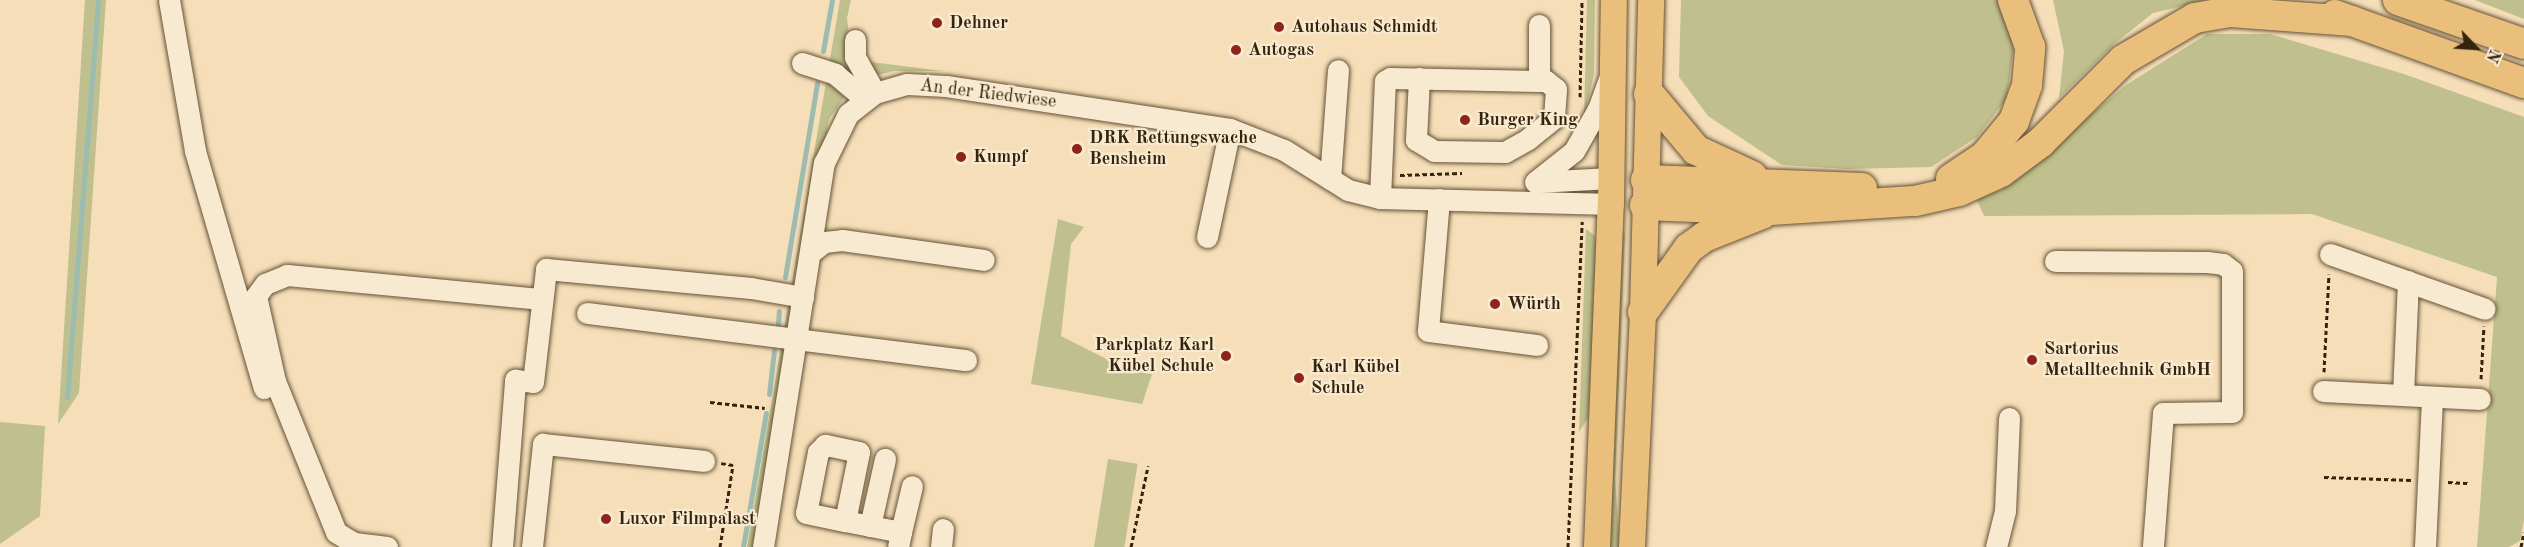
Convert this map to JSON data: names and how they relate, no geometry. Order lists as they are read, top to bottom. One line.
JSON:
{"streets":{"street":["An der Riedwiese"]},"places":["Dehner","Autohaus Schmidt","Autogas","Burger King","DRK Rettungswache Bensheim","Kumpf","Würth","Parkplatz Karl Kübel Schule","Sartorius Metalltechnik GmbH","Karl Kübel Schule","Luxor Filmpalast"],"north":"bottom right"}
